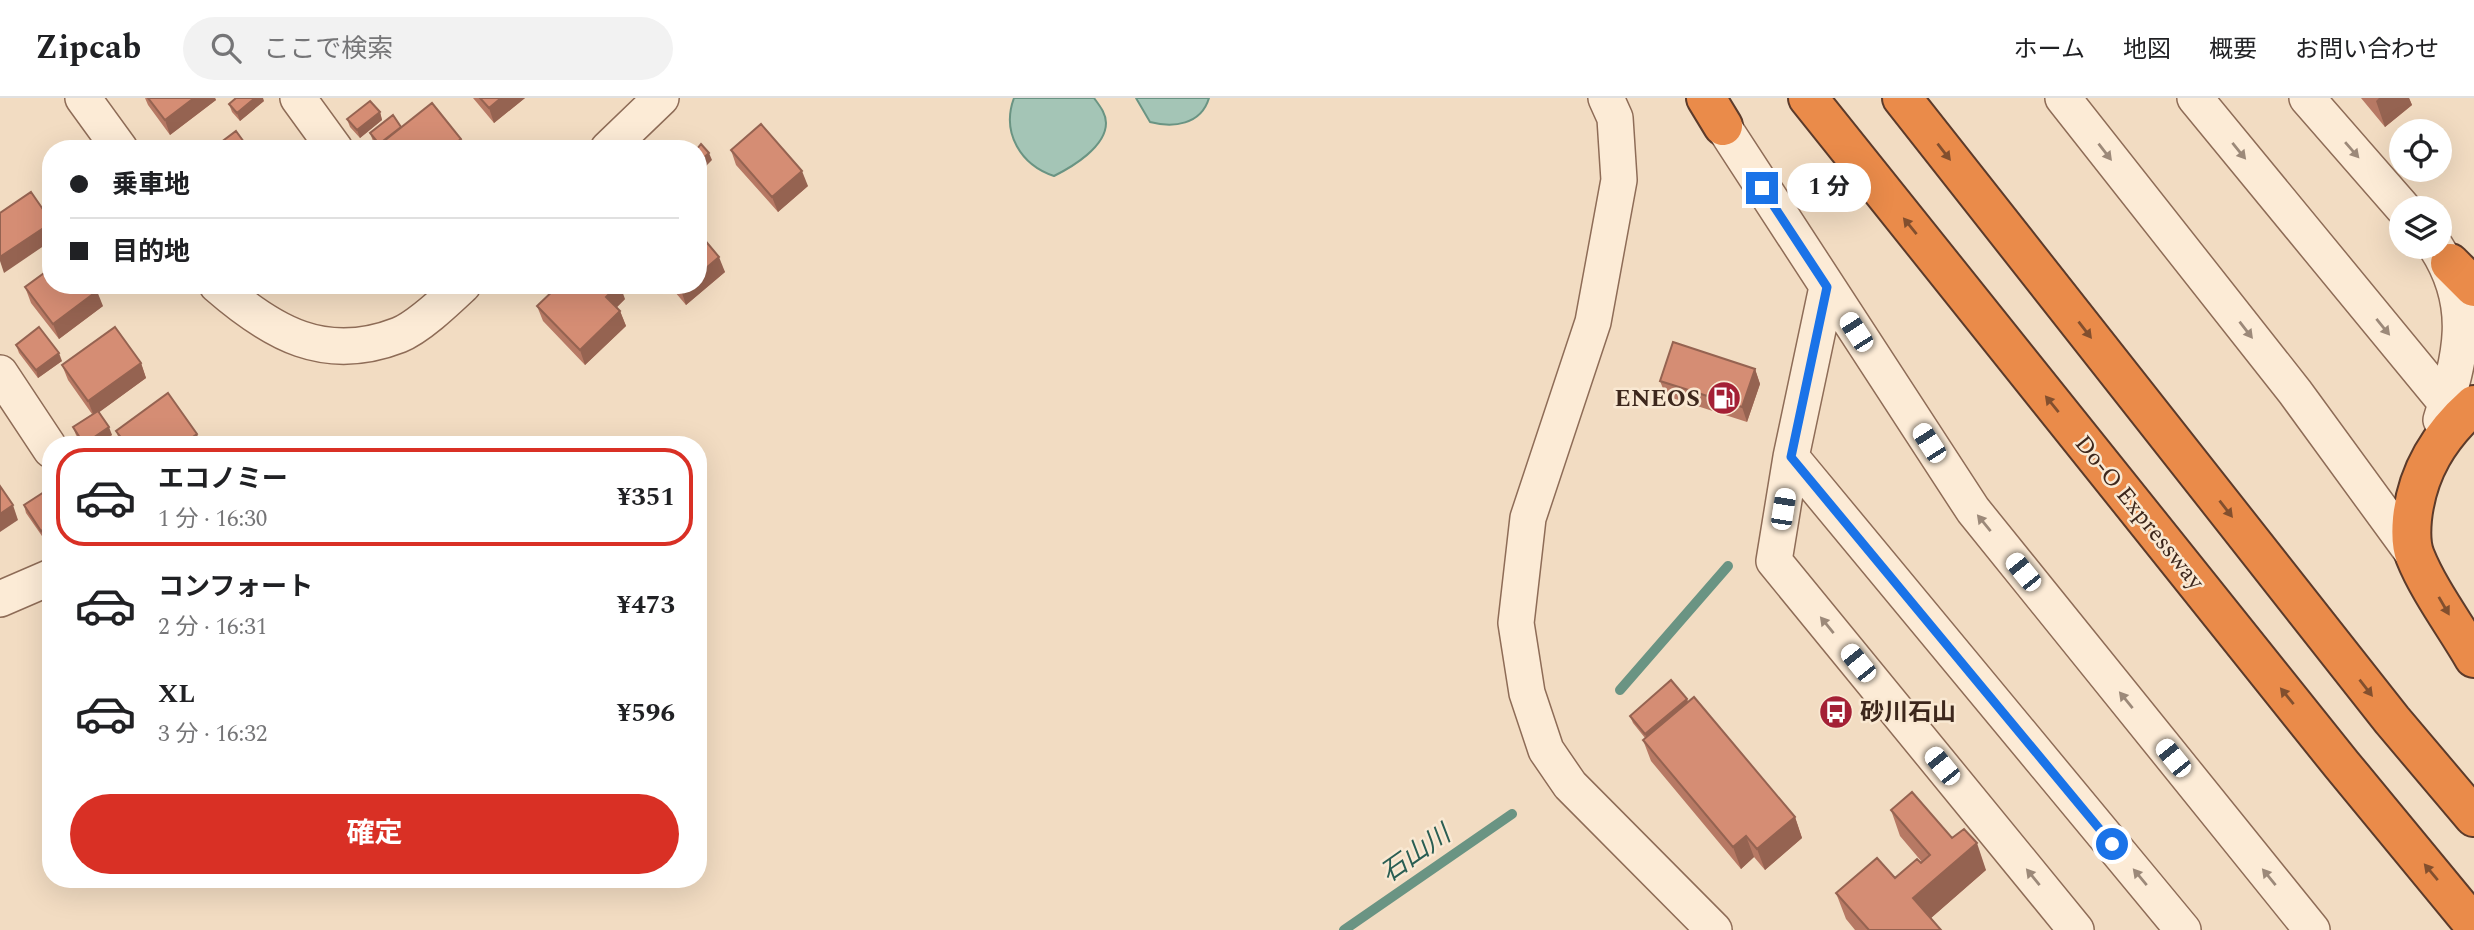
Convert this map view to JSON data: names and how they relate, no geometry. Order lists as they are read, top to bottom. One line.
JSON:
{"streets":{"highway":["Do-O Expressway"]},"water":["石山川"],"places":{"fuel station":["ENEOS"],"bus stop":["砂川石山"]},"page":{"header":"Zipcab","search":"ここで検索","nav":["ホーム","地図","概要","お問い合わせ"],"banner":["乗車地","目的地"],"bubble":"1 分","list":[{"name":"エコノミー","note":"1 分 · 16:30","value":"¥351"},{"name":"コンフォート","note":"2 分 · 16:31","value":"¥473"},{"name":"XL","note":"3 分 · 16:32","value":"¥596"}],"buttons":"確定"}}
